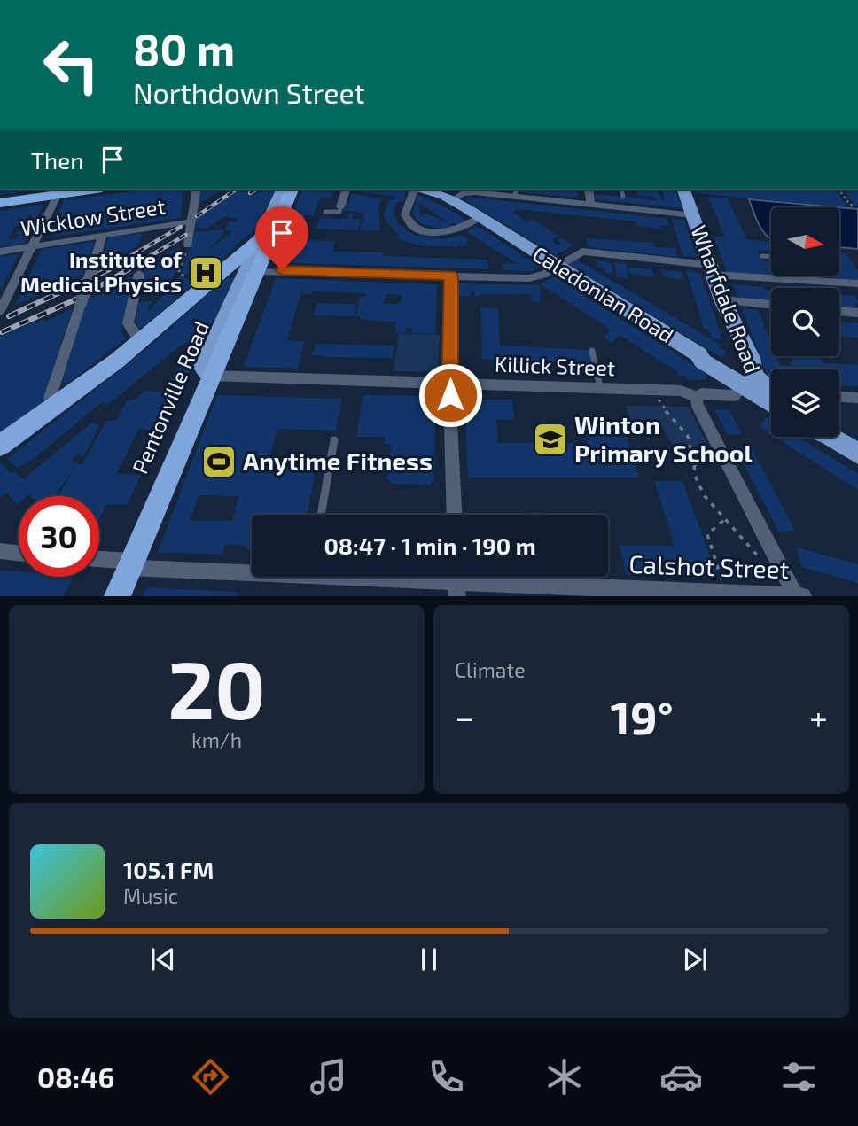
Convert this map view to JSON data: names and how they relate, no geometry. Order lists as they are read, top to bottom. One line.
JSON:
{"streets":{"highway":["Pentonville Road"],"main road":["Caledonian Road","Wharfdale Road"],"street":["Wicklow Street","Killick Street","Calshot Street"]},"crossings":[["Caledonian Road","Wharfdale Road"],["Caledonian Road","Killick Street"],["Wharfdale Road","Killick Street"],["Killick Street","Pentonville Road"],["Pentonville Road","Calshot Street"]],"places":{"hospital":["Institute of Medical Physics"],"school or university":["Winton Primary School"],"sports":["Anytime Fitness"]},"north":"right","page":{"turn":["80 m","Northdown Street"],"then":"Then","limit":"30","trip":"08:47 · 1 min · 190 m","tile":[["20","km/h"],"Climate"],"heat":["−","19°","+"],"song":["105.1 FM","Music"],"tabs":"08:46"}}
